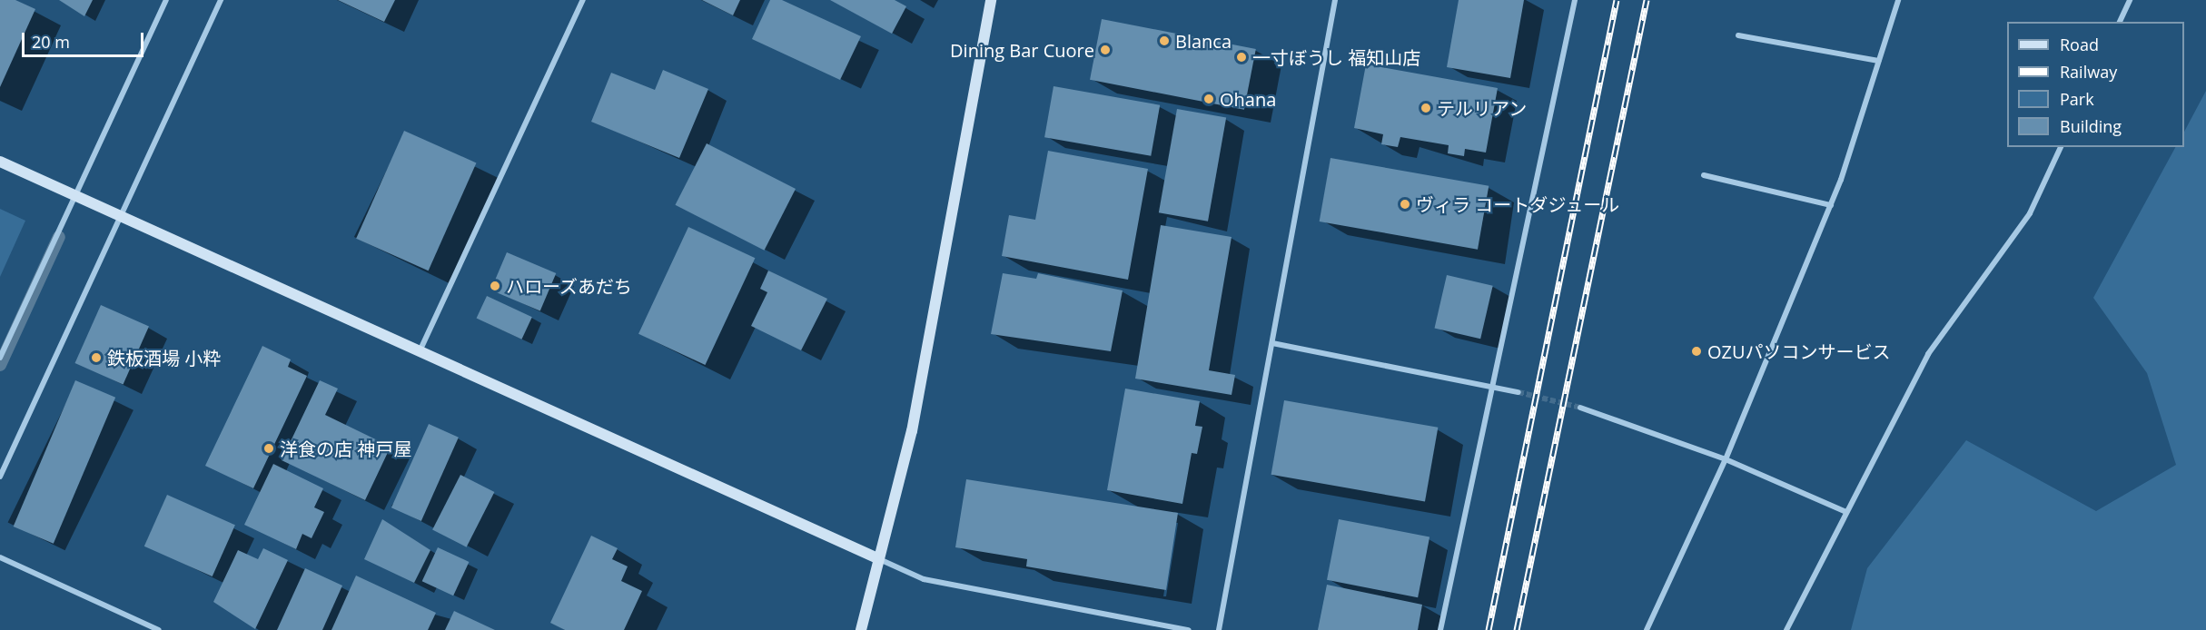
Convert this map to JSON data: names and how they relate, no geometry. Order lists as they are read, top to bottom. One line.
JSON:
{"places":["Blanca","Dining Bar Cuore","一寸ぼうし 福知山店","Ohana","テルリアン","ヴィラ コートダジュール","ハローズあだち","OZUパソコンサービス","鉄板酒場 小粋","洋食の店 神戸屋"],"legend":["Road","Railway","Park","Building"],"scale_bar":"20 m"}
